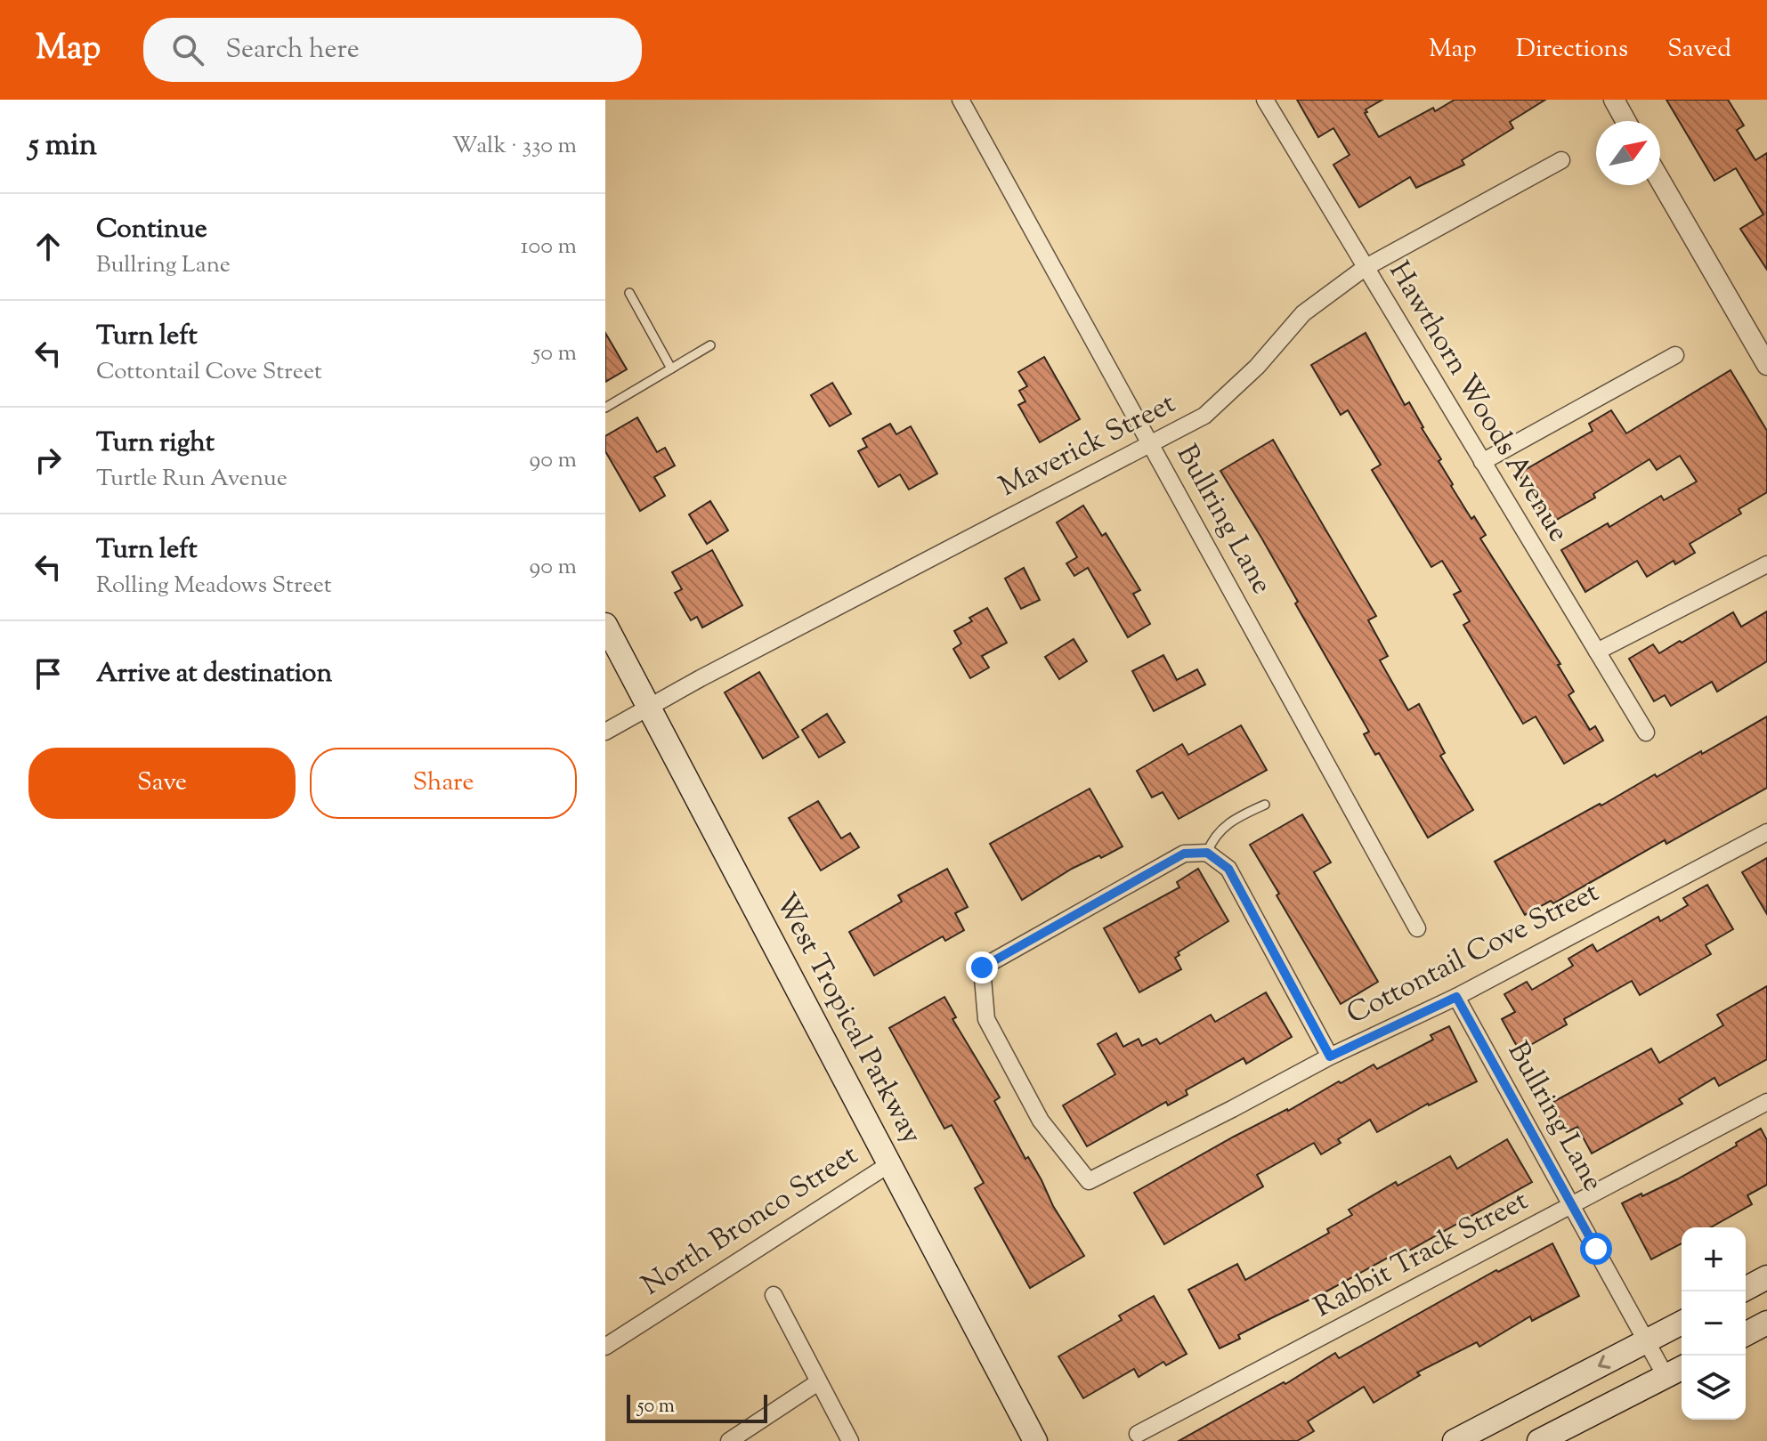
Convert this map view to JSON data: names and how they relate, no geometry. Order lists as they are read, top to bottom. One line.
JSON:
{"streets":{"main road":["West Tropical Parkway"],"street":["Hawthorn Woods Avenue","Maverick Street","Bullring Lane","Cottontail Cove Street","North Bronco Street","Rabbit Track Street"]},"crossings":[["Hawthorn Woods Avenue","Maverick Street"],["Maverick Street","Bullring Lane"],["Maverick Street","West Tropical Parkway"],["Bullring Lane","Cottontail Cove Street"],["Bullring Lane","Rabbit Track Street"],["West Tropical Parkway","North Bronco Street"]],"scale_bar":"50 m","north":"top right","page":{"header":"Map","search":"Search here","nav":["Map","Directions","Saved"],"heading":["5 min","Walk · 330 m"],"list":[["Continue","Bullring Lane","100 m"],["Turn left","Cottontail Cove Street","50 m"],["Turn right","Turtle Run Avenue","90 m"],["Turn left","Rolling Meadows Street","90 m"],"Arrive at destination"],"buttons":["Save","Share"],"map_buttons":["+","−"],"scale":"50 m"}}
